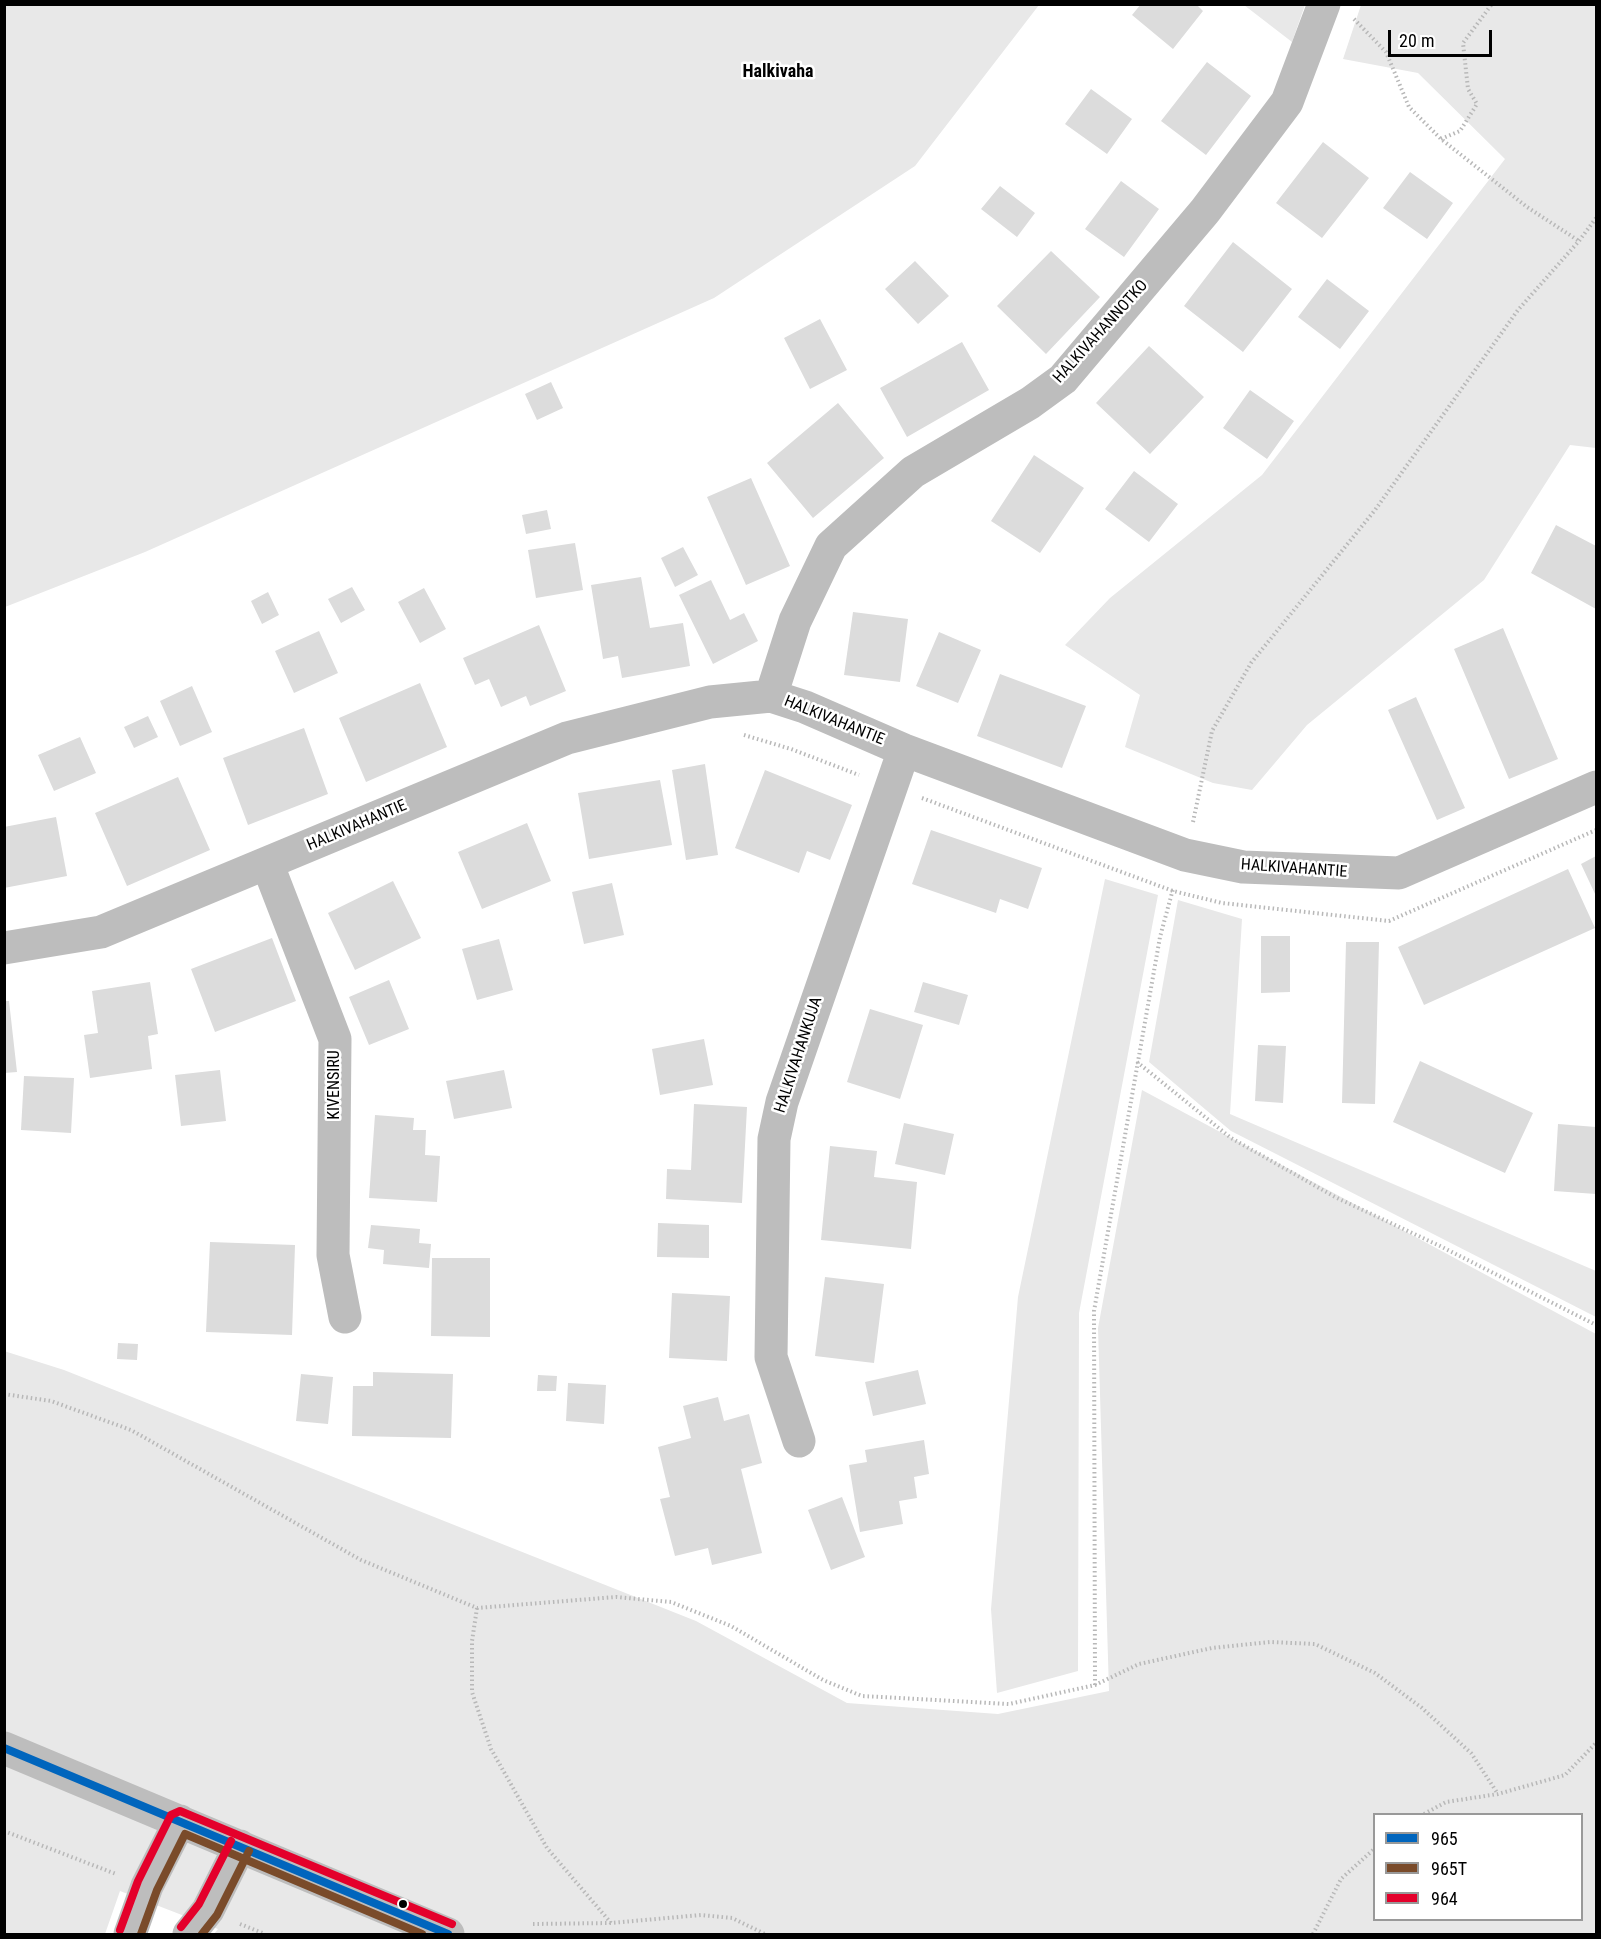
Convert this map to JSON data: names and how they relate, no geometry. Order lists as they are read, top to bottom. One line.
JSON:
{"streets":{"street":["HALKIVAHANNOTKO","HALKIVAHANTIE","HALKIVAHANKUJA","KIVENSIRU"]},"crossings":[["HALKIVAHANNOTKO","HALKIVAHANTIE"],["HALKIVAHANTIE","HALKIVAHANKUJA"],["HALKIVAHANTIE","KIVENSIRU"]],"districts":["Halkivaha"],"lines":["transit line 965","transit line 964","transit line 965T"],"legend":["965","965T","964"],"scale_bar":"20 m"}
